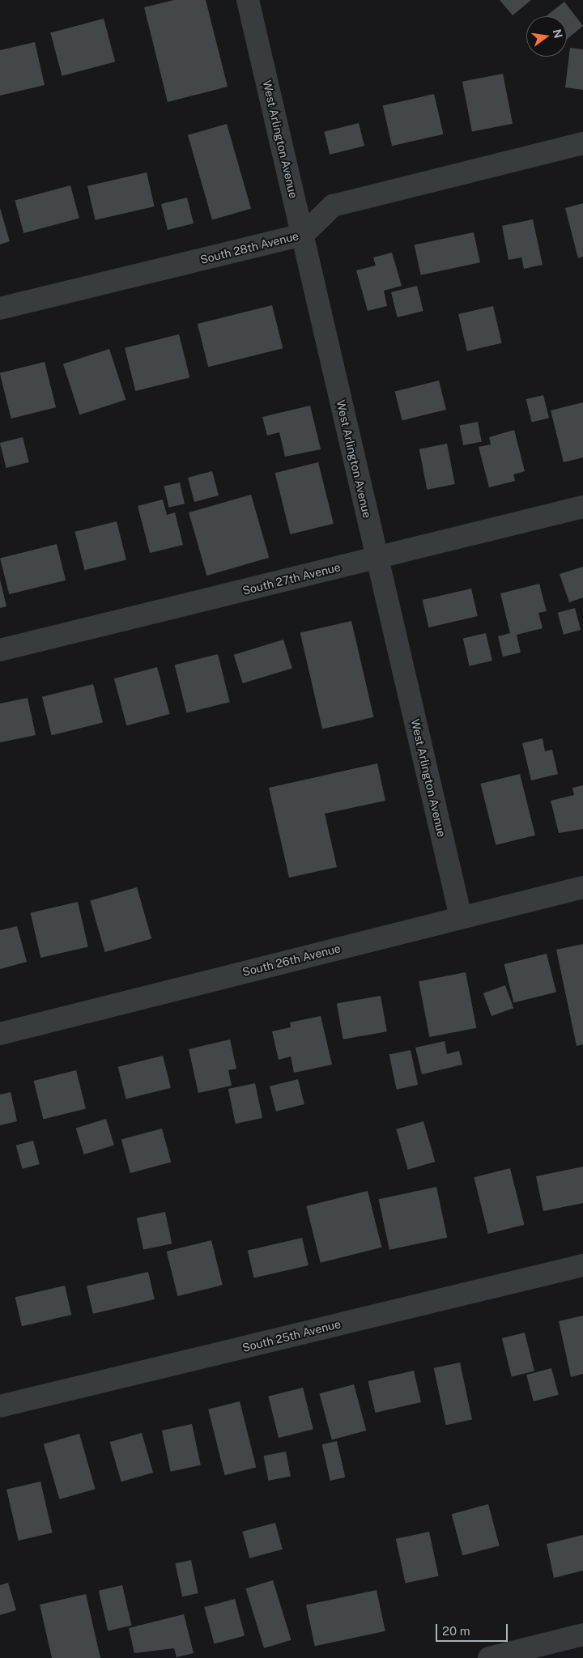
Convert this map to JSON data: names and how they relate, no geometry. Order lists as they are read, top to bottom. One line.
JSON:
{"streets":{"street":["West Arlington Avenue","South 28th Avenue","South 27th Avenue","South 26th Avenue","South 25th Avenue"]},"crossings":[["West Arlington Avenue","South 28th Avenue"],["West Arlington Avenue","South 27th Avenue"],["West Arlington Avenue","South 26th Avenue"]],"scale_bar":"20 m","north":"right"}
